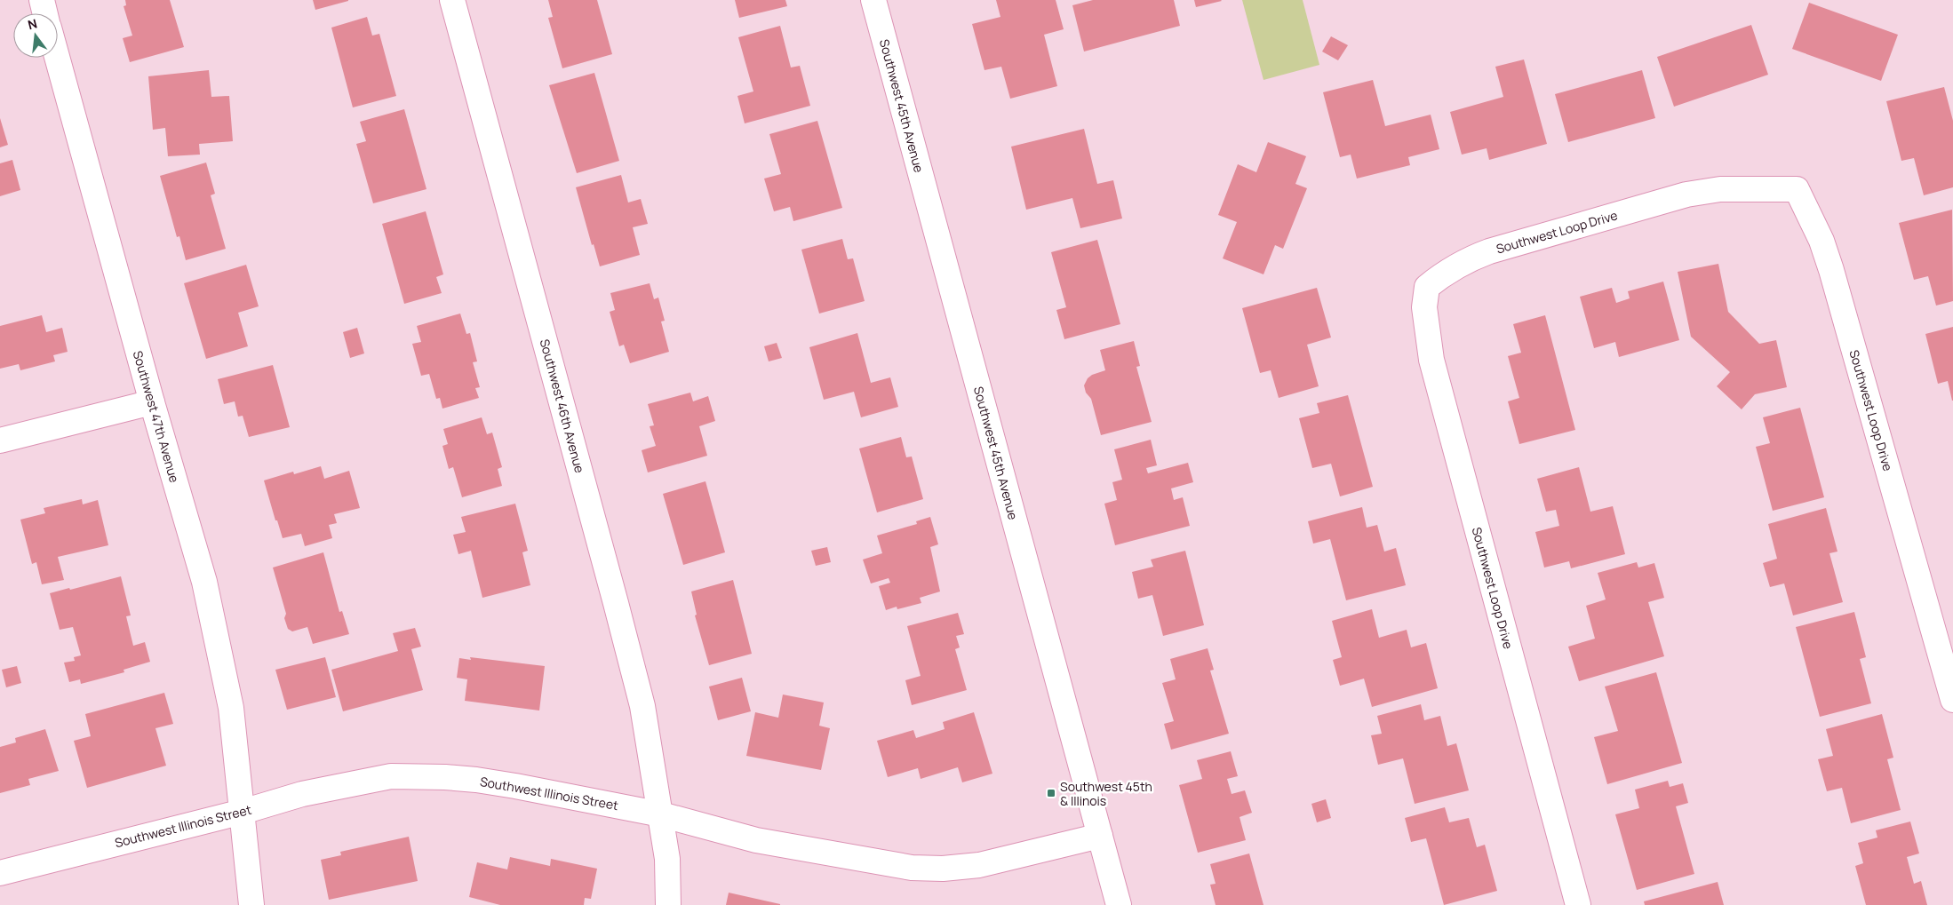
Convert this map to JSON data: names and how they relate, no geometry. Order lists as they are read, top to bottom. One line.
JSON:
{"streets":{"street":["Southwest 45th Avenue","Southwest Loop Drive","Southwest 46th Avenue","Southwest 47th Avenue","Southwest Illinois Street"]},"crossings":[["Southwest 45th Avenue","Southwest Illinois Street"],["Southwest 46th Avenue","Southwest Illinois Street"],["Southwest 47th Avenue","Southwest Illinois Street"]],"places":{"transit":["Southwest 45th & Illinois"]},"north":"top"}
